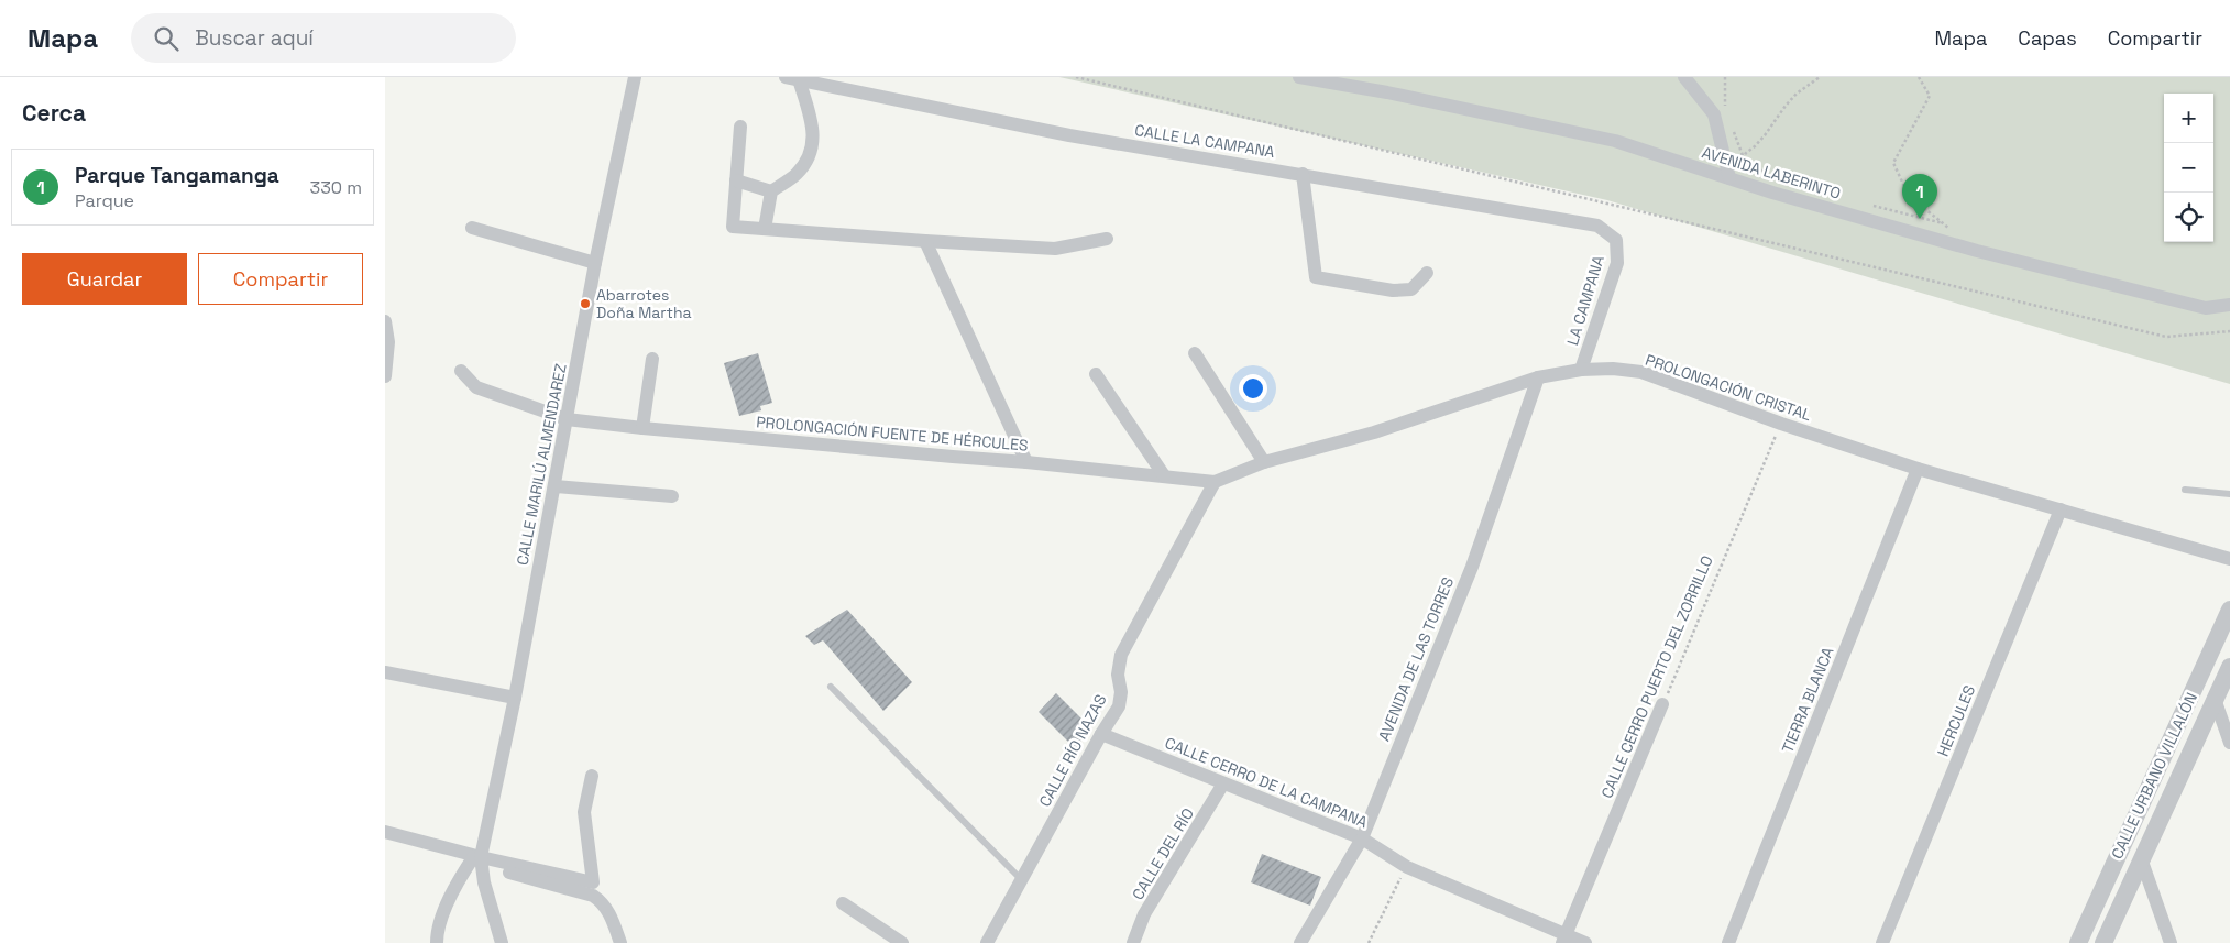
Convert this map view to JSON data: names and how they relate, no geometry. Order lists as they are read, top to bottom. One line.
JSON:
{"streets":{"street":["CALLE LA CAMPANA","AVENIDA LABERINTO","LA CAMPANA","PROLONGACIÓN CRISTAL","PROLONGACIÓN FUENTE DE HÉRCULES","CALLE MARILÚ ALMENDAREZ","AVENIDA DE LAS TORRES","CALLE CERRO PUERTO DEL ZORRILLO","TIERRA BLANCA","HERCULES","CALLE RÍO NAZAS","CALLE URBANO VILLALÓN","CALLE CERRO DE LA CAMPANA","CALLE DEL RÍO"]},"crossings":[["CALLE LA CAMPANA","LA CAMPANA"],["LA CAMPANA","PROLONGACIÓN CRISTAL"],["PROLONGACIÓN CRISTAL","PROLONGACIÓN FUENTE DE HÉRCULES"],["PROLONGACIÓN CRISTAL","AVENIDA DE LAS TORRES"],["PROLONGACIÓN CRISTAL","CALLE CERRO PUERTO DEL ZORRILLO"],["PROLONGACIÓN CRISTAL","TIERRA BLANCA"],["PROLONGACIÓN CRISTAL","HERCULES"],["PROLONGACIÓN CRISTAL","CALLE RÍO NAZAS"],["PROLONGACIÓN FUENTE DE HÉRCULES","CALLE MARILÚ ALMENDAREZ"],["PROLONGACIÓN FUENTE DE HÉRCULES","CALLE RÍO NAZAS"],["AVENIDA DE LAS TORRES","CALLE CERRO DE LA CAMPANA"],["CALLE CERRO PUERTO DEL ZORRILLO","CALLE CERRO DE LA CAMPANA"],["CALLE RÍO NAZAS","CALLE CERRO DE LA CAMPANA"],["CALLE CERRO DE LA CAMPANA","CALLE DEL RÍO"]],"places":["Abarrotes Doña Martha"],"page":{"header":"Mapa","search":"Buscar aquí","nav":["Mapa","Capas","Compartir"],"heading":"Cerca","map_buttons":["+","−"],"list":[{"mark":"1","name":"Parque Tangamanga","note":"Parque","value":"330 m"}],"pins":"1","buttons":["Guardar","Compartir"]}}
